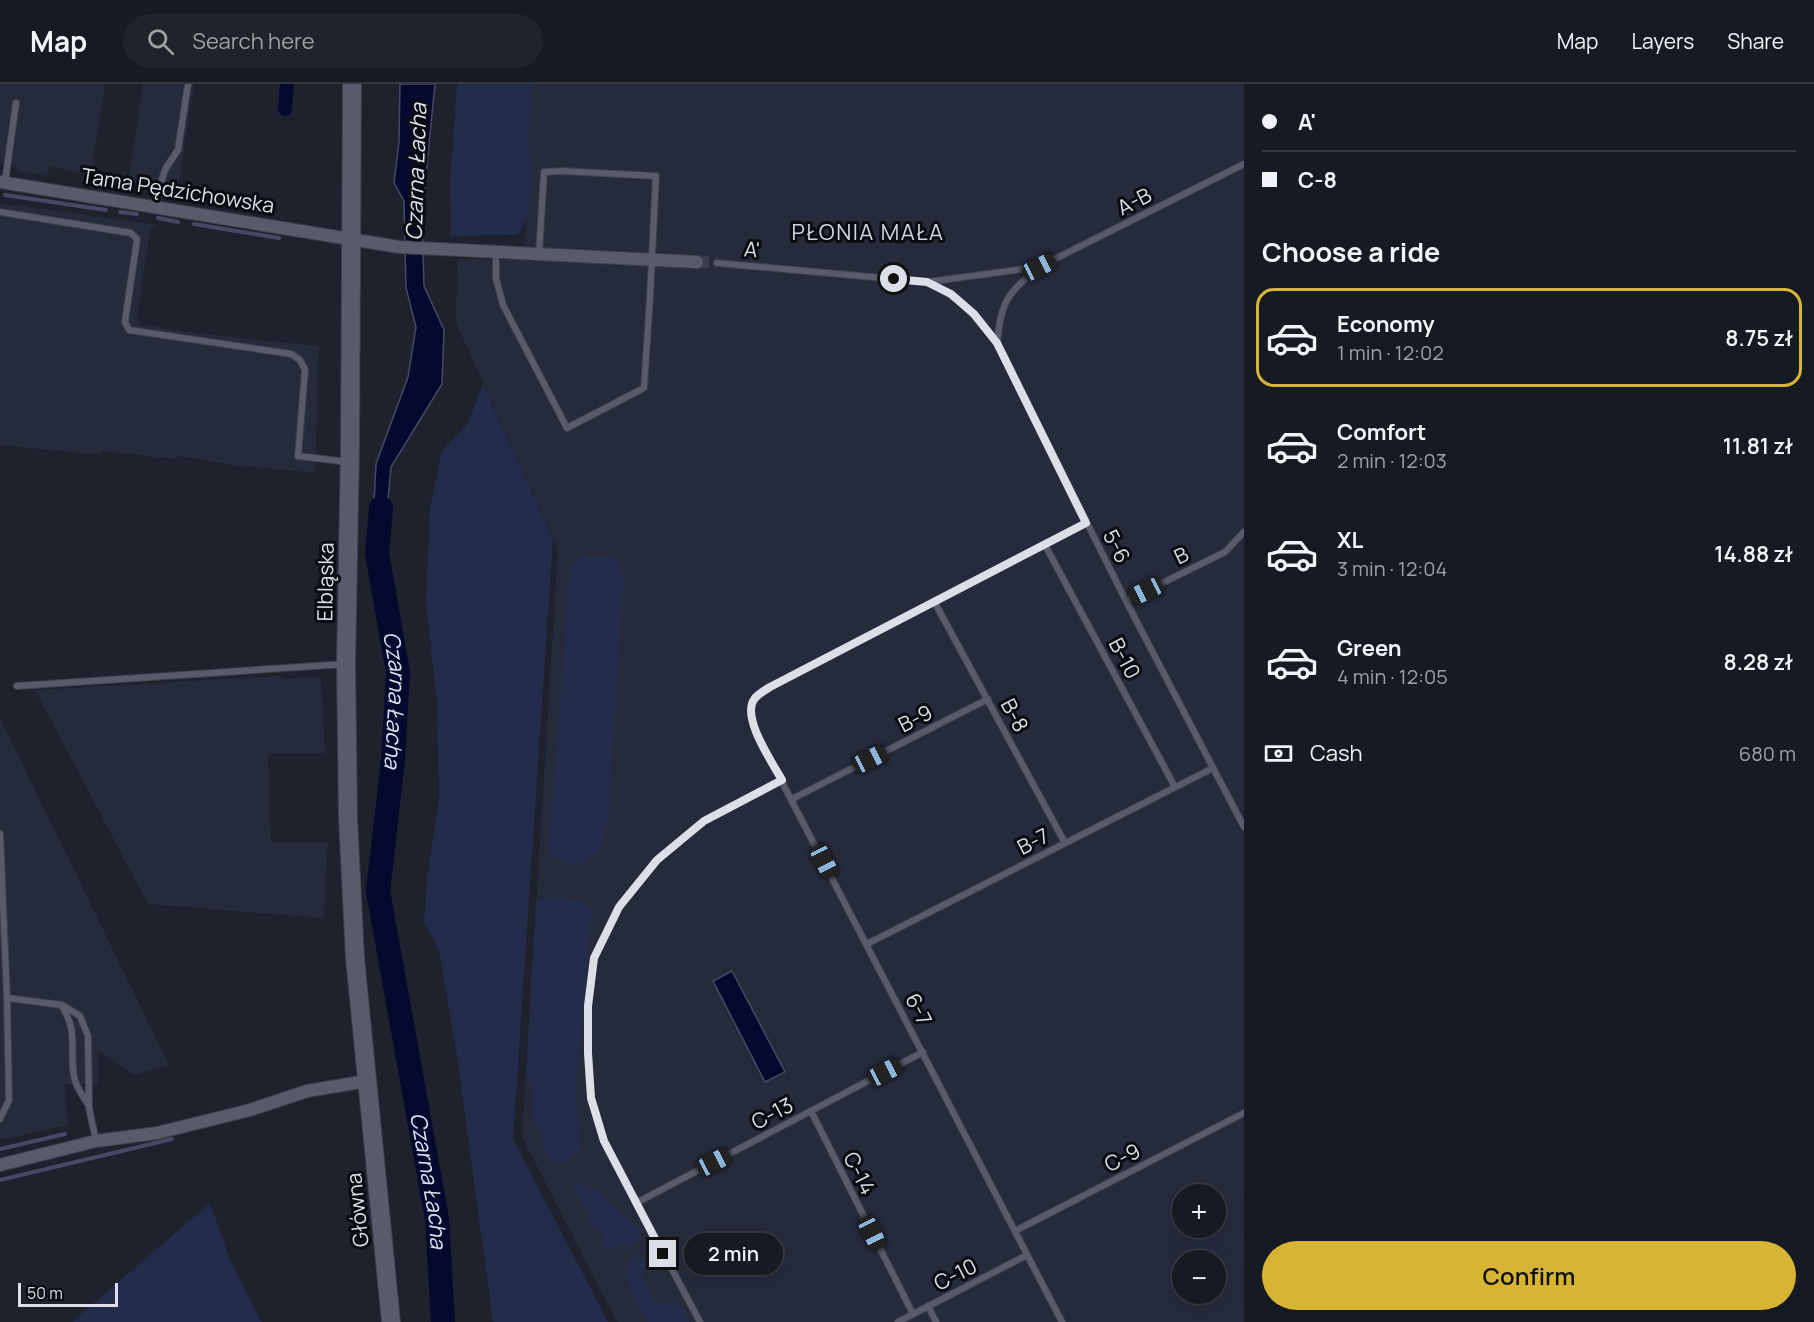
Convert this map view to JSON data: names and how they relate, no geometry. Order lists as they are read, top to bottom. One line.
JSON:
{"streets":{"main road":["Elbląska","Główna"],"street":["Tama Pędzichowska"],"lane":["A-B","A'","5-6","B","B-10","B-8","B-9","B-7","6-7","C-13","C-9","C-14","C-10"]},"crossings":[["Tama Pędzichowska","Elbląska"],["A-B","A'"],["A'","5-6"],["5-6","B"],["5-6","B-7"],["Elbląska","Główna"],["B-10","B-7"],["B-8","B-9"],["B-8","B-7"],["B-8","6-7"],["B-9","6-7"],["B-7","6-7"],["6-7","C-13"],["6-7","C-9"],["6-7","C-10"],["C-13","C-14"],["C-14","C-10"]],"districts":["PŁONIA MAŁA"],"water":["Czarna Łacha"],"scale_bar":"50 m","page":{"header":"Map","search":"Search here","nav":["Map","Layers","Share"],"banner":["A'","C-8"],"heading":"Choose a ride","list":[{"name":"Economy","note":"1 min · 12:02","value":"8.75 zł"},{"name":"Comfort","note":"2 min · 12:03","value":"11.81 zł"},{"name":"XL","note":"3 min · 12:04","value":"14.88 zł"},{"name":"Green","note":"4 min · 12:05","value":"8.28 zł"}],"pay":["Cash","680 m"],"map_buttons":["+","−"],"buttons":"Confirm","bubble":"2 min","scale":"50 m"}}
